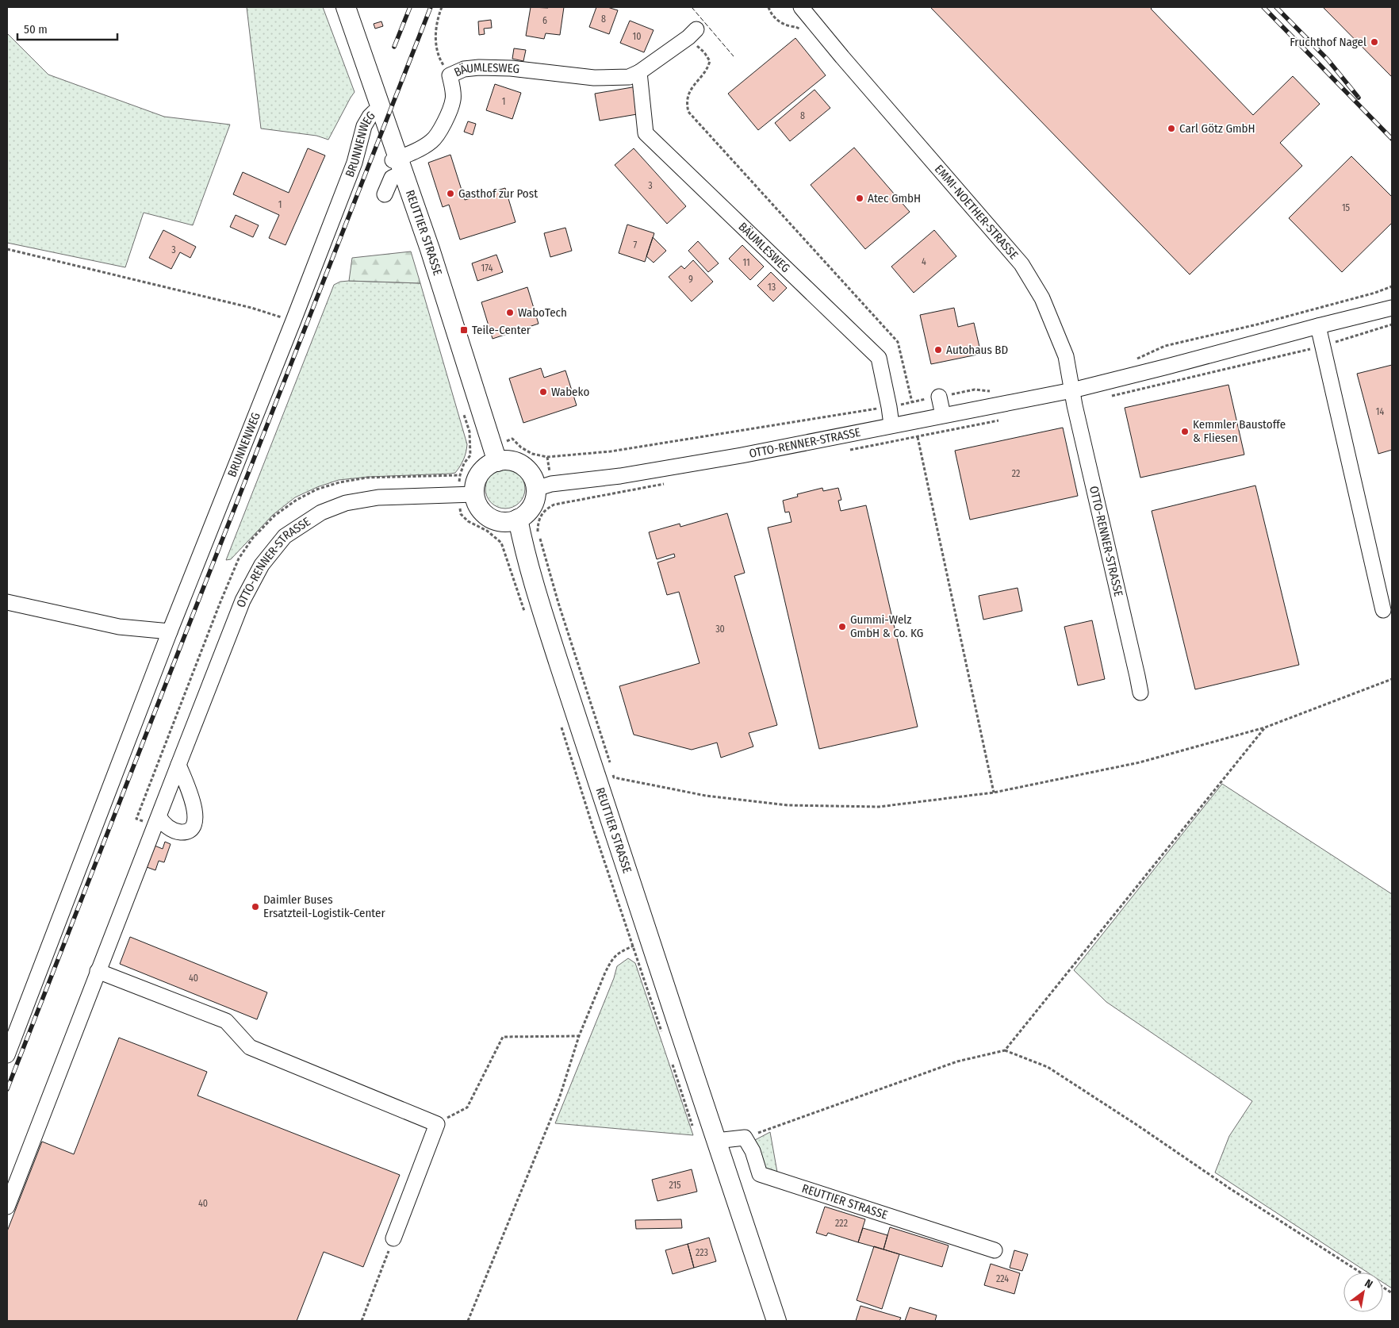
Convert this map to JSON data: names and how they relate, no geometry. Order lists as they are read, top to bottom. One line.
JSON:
{"streets":{"main road":["REUTTIER STRASSE"],"street":["BÄUMLESWEG","BRUNNENWEG","EMMI-NOETHER-STRASSE","OTTO-RENNER-STRASSE"]},"crossings":[["BÄUMLESWEG","REUTTIER STRASSE"],["BÄUMLESWEG","OTTO-RENNER-STRASSE"],["BRUNNENWEG","REUTTIER STRASSE"],["EMMI-NOETHER-STRASSE","OTTO-RENNER-STRASSE"],["REUTTIER STRASSE","OTTO-RENNER-STRASSE"]],"places":{"other":["Fruchthof Nagel","Carl Götz GmbH","Gasthof zur Post","Atec GmbH","WaboTech","Autohaus BD","Wabeko","Kemmler Baustoffe & Fliesen","Gummi-Welz GmbH & Co. KG","Daimler Buses Ersatzteil-Logistik-Center"],"transit":["Teile-Center"]},"house_numbers":["8","6","10","1","8","3","1","15","7","3","4","11","174","9","13","14","22","30","40","215","40","222","223","224"],"scale_bar":"50 m","north":"top right"}
